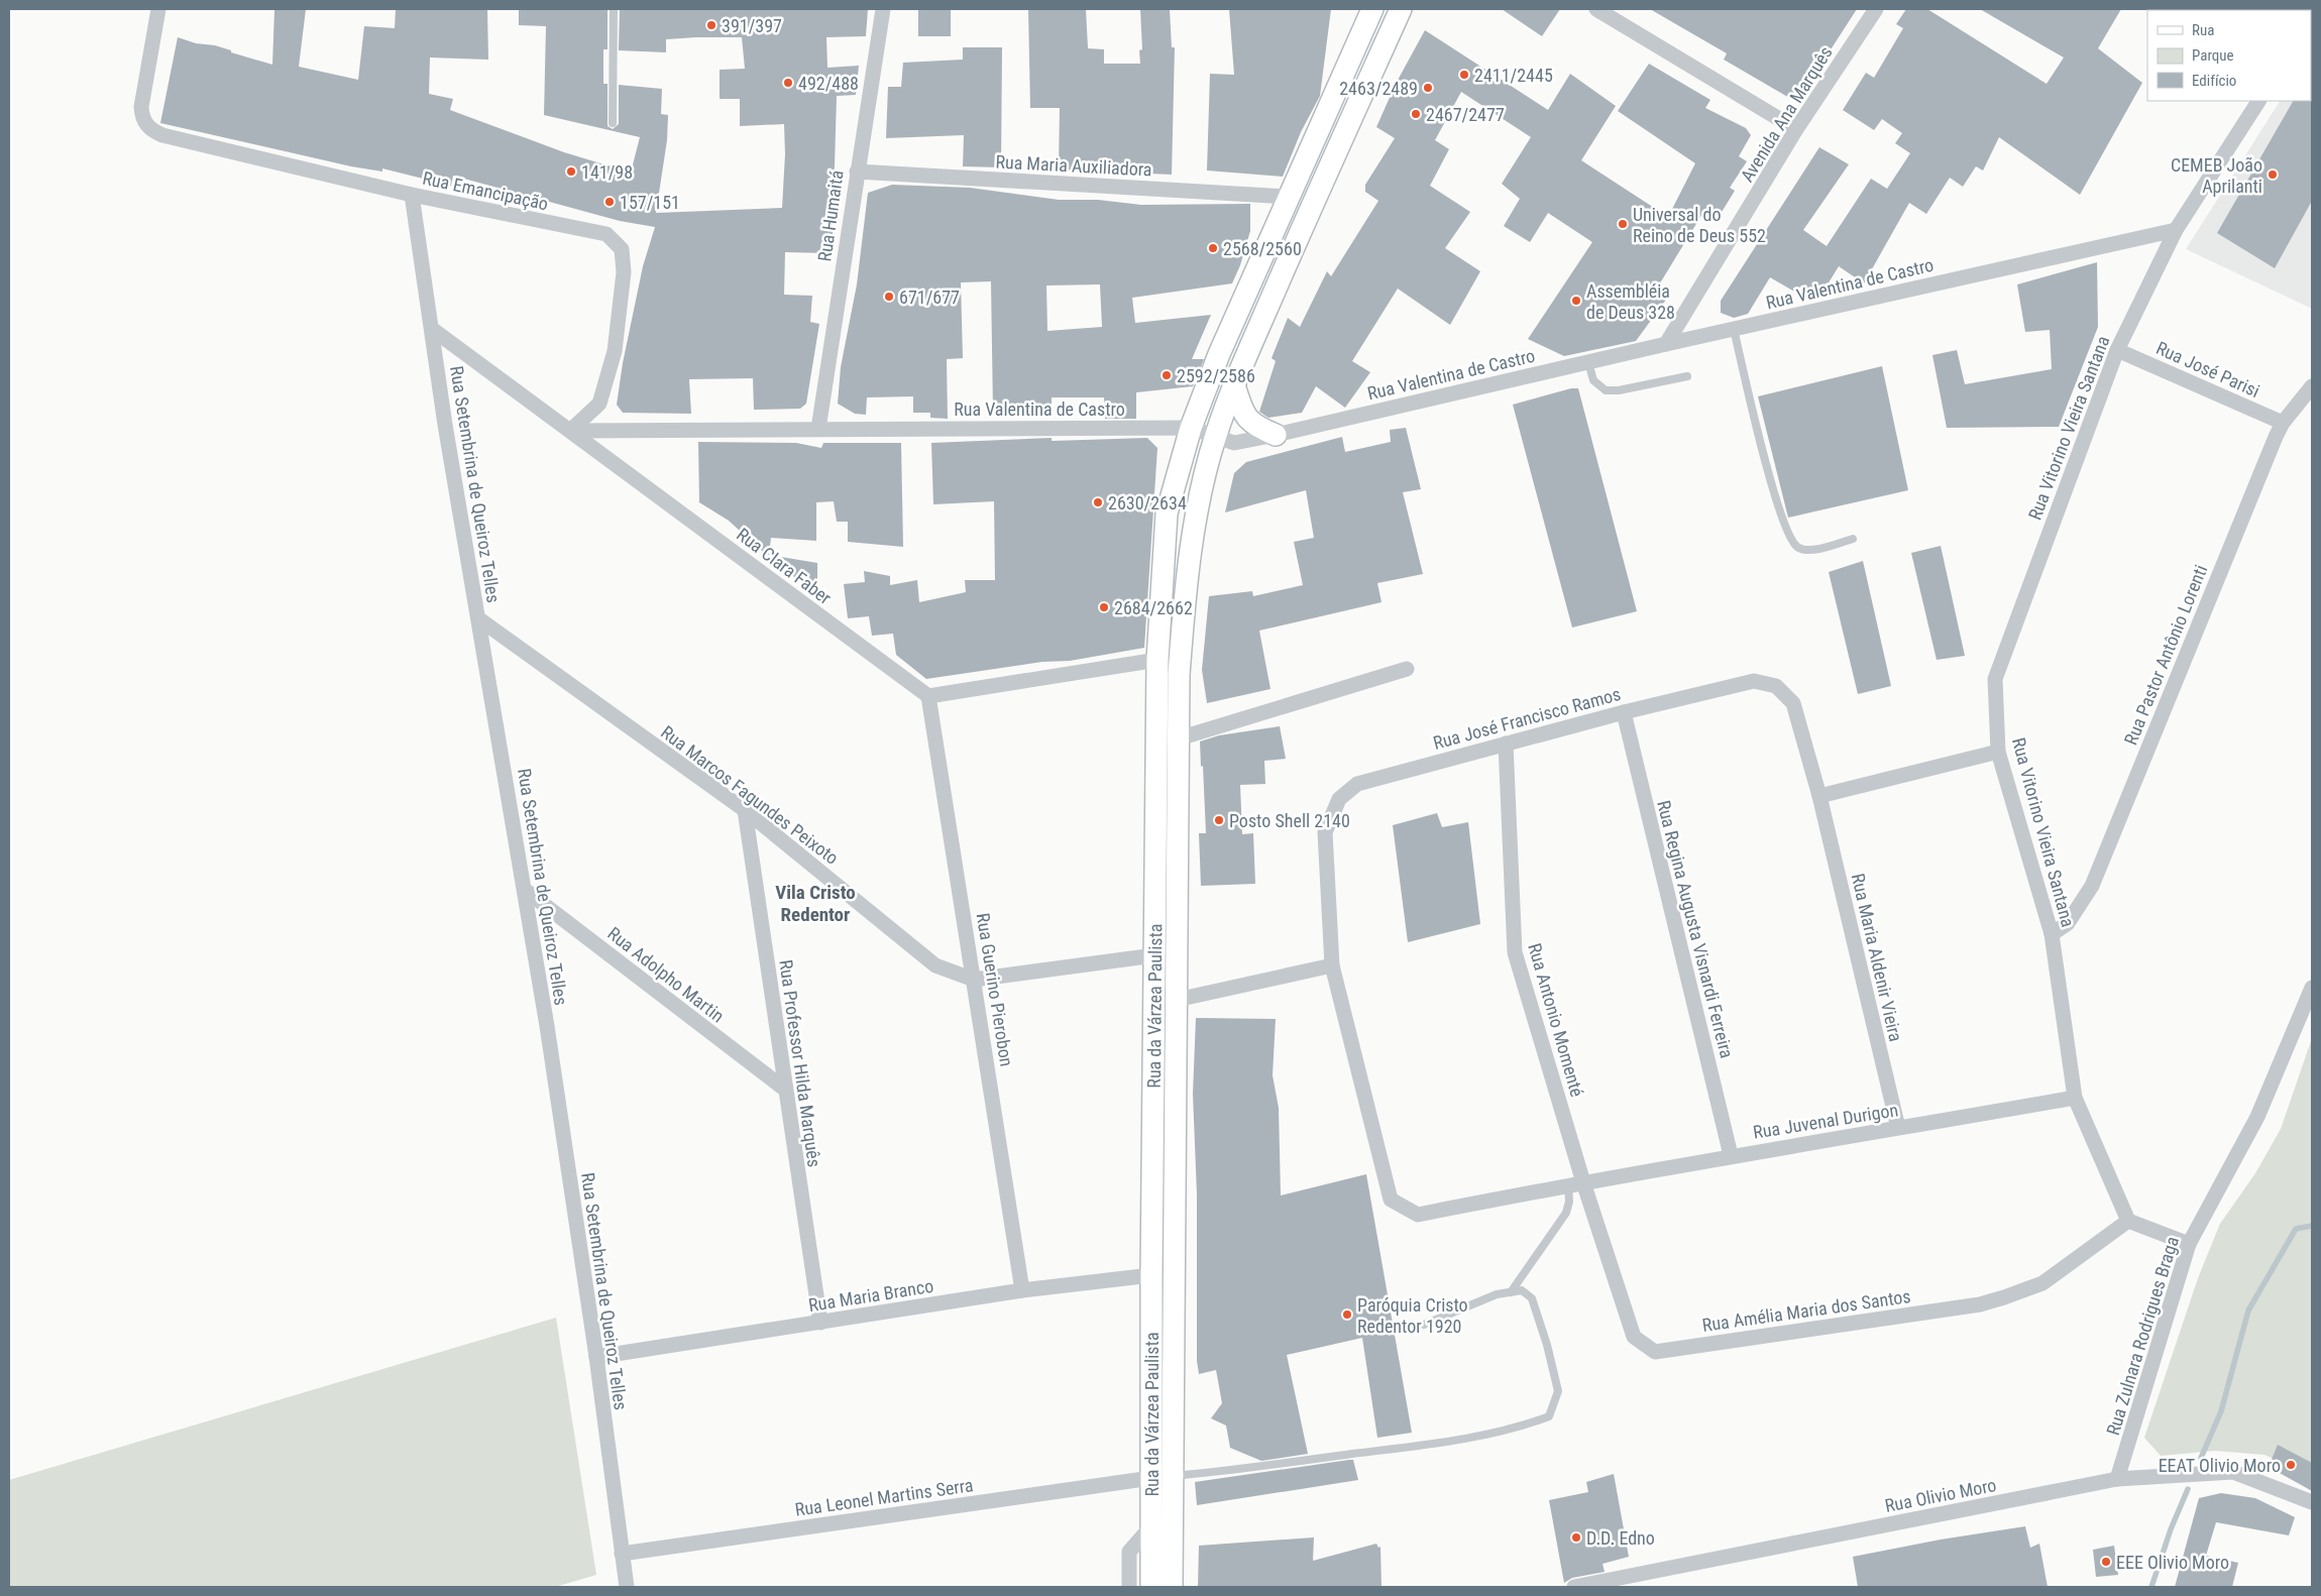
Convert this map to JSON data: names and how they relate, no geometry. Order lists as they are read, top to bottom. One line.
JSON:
{"streets":{"main road":["Rua da Várzea Paulista"],"street":["Avenida Ana Marquês","Rua Maria Auxiliadora","Rua Emancipação","Rua Humaitá","Rua Valentina de Castro","Rua José Parisi","Rua Vitorino Vieira Santana","Rua Setembrina de Queiroz Telles","Rua Clara Faber","Rua Pastor Antônio Lorenti","Rua José Francisco Ramos","Rua Marcos Fagundes Peixoto","Rua Regina Augusta Visnardi Ferreira","Rua Maria Aldenir Vieira","Rua Adolpho Martin","Rua Guerino Pierobon","Rua Antonio Momenté","Rua Professor Hilda Marquês","Rua Juvenal Durigon","Rua Maria Branco","Rua Amélia Maria dos Santos","Rua Zulnara Rodrigues Braga","Rua Olivio Moro","Rua Leonel Martins Serra"]},"crossings":[["Avenida Ana Marquês","Rua Valentina de Castro"],["Rua Maria Auxiliadora","Rua Humaitá"],["Rua Maria Auxiliadora","Rua da Várzea Paulista"],["Rua Emancipação","Rua Valentina de Castro"],["Rua Emancipação","Rua Setembrina de Queiroz Telles"],["Rua Emancipação","Rua Clara Faber"],["Rua Humaitá","Rua Valentina de Castro"],["Rua Valentina de Castro","Rua Vitorino Vieira Santana"],["Rua Valentina de Castro","Rua Clara Faber"],["Rua Valentina de Castro","Rua da Várzea Paulista"],["Rua José Parisi","Rua Vitorino Vieira Santana"],["Rua José Parisi","Rua Pastor Antônio Lorenti"],["Rua Vitorino Vieira Santana","Rua Pastor Antônio Lorenti"],["Rua Vitorino Vieira Santana","Rua Juvenal Durigon"],["Rua Vitorino Vieira Santana","Rua Amélia Maria dos Santos"],["Rua Setembrina de Queiroz Telles","Rua Clara Faber"],["Rua Setembrina de Queiroz Telles","Rua Marcos Fagundes Peixoto"],["Rua Setembrina de Queiroz Telles","Rua Adolpho Martin"],["Rua Setembrina de Queiroz Telles","Rua Maria Branco"],["Rua Setembrina de Queiroz Telles","Rua Leonel Martins Serra"],["Rua Clara Faber","Rua Guerino Pierobon"],["Rua José Francisco Ramos","Rua Regina Augusta Visnardi Ferreira"],["Rua José Francisco Ramos","Rua Maria Aldenir Vieira"],["Rua José Francisco Ramos","Rua Antonio Momenté"],["Rua José Francisco Ramos","Rua Juvenal Durigon"],["Rua José Francisco Ramos","Rua Amélia Maria dos Santos"],["Rua Marcos Fagundes Peixoto","Rua Guerino Pierobon"],["Rua Marcos Fagundes Peixoto","Rua da Várzea Paulista"],["Rua Marcos Fagundes Peixoto","Rua Professor Hilda Marquês"],["Rua Regina Augusta Visnardi Ferreira","Rua Juvenal Durigon"],["Rua Maria Aldenir Vieira","Rua Juvenal Durigon"],["Rua Adolpho Martin","Rua Professor Hilda Marquês"],["Rua Guerino Pierobon","Rua Maria Branco"],["Rua da Várzea Paulista","Rua Maria Branco"],["Rua da Várzea Paulista","Rua Leonel Martins Serra"],["Rua Antonio Momenté","Rua Juvenal Durigon"],["Rua Antonio Momenté","Rua Amélia Maria dos Santos"],["Rua Professor Hilda Marquês","Rua Maria Branco"],["Rua Juvenal Durigon","Rua Amélia Maria dos Santos"],["Rua Zulnara Rodrigues Braga","Rua Olivio Moro"]],"districts":["Vila Cristo Redentor"],"places":["391/397","2411/2445","492/488","2463/2489","2467/2477","141/98","CEMEB João Aprilanti","157/151","Universal do Reino de Deus 552","2568/2560","671/677","Assembléia de Deus 328","2592/2586","2630/2634","2684/2662","Posto Shell 2140","Paróquia Cristo Redentor 1920","EEAT Olivio Moro","D.D. Edno","EEE Olivio Moro"],"legend":["Rua","Parque","Edifício"]}
